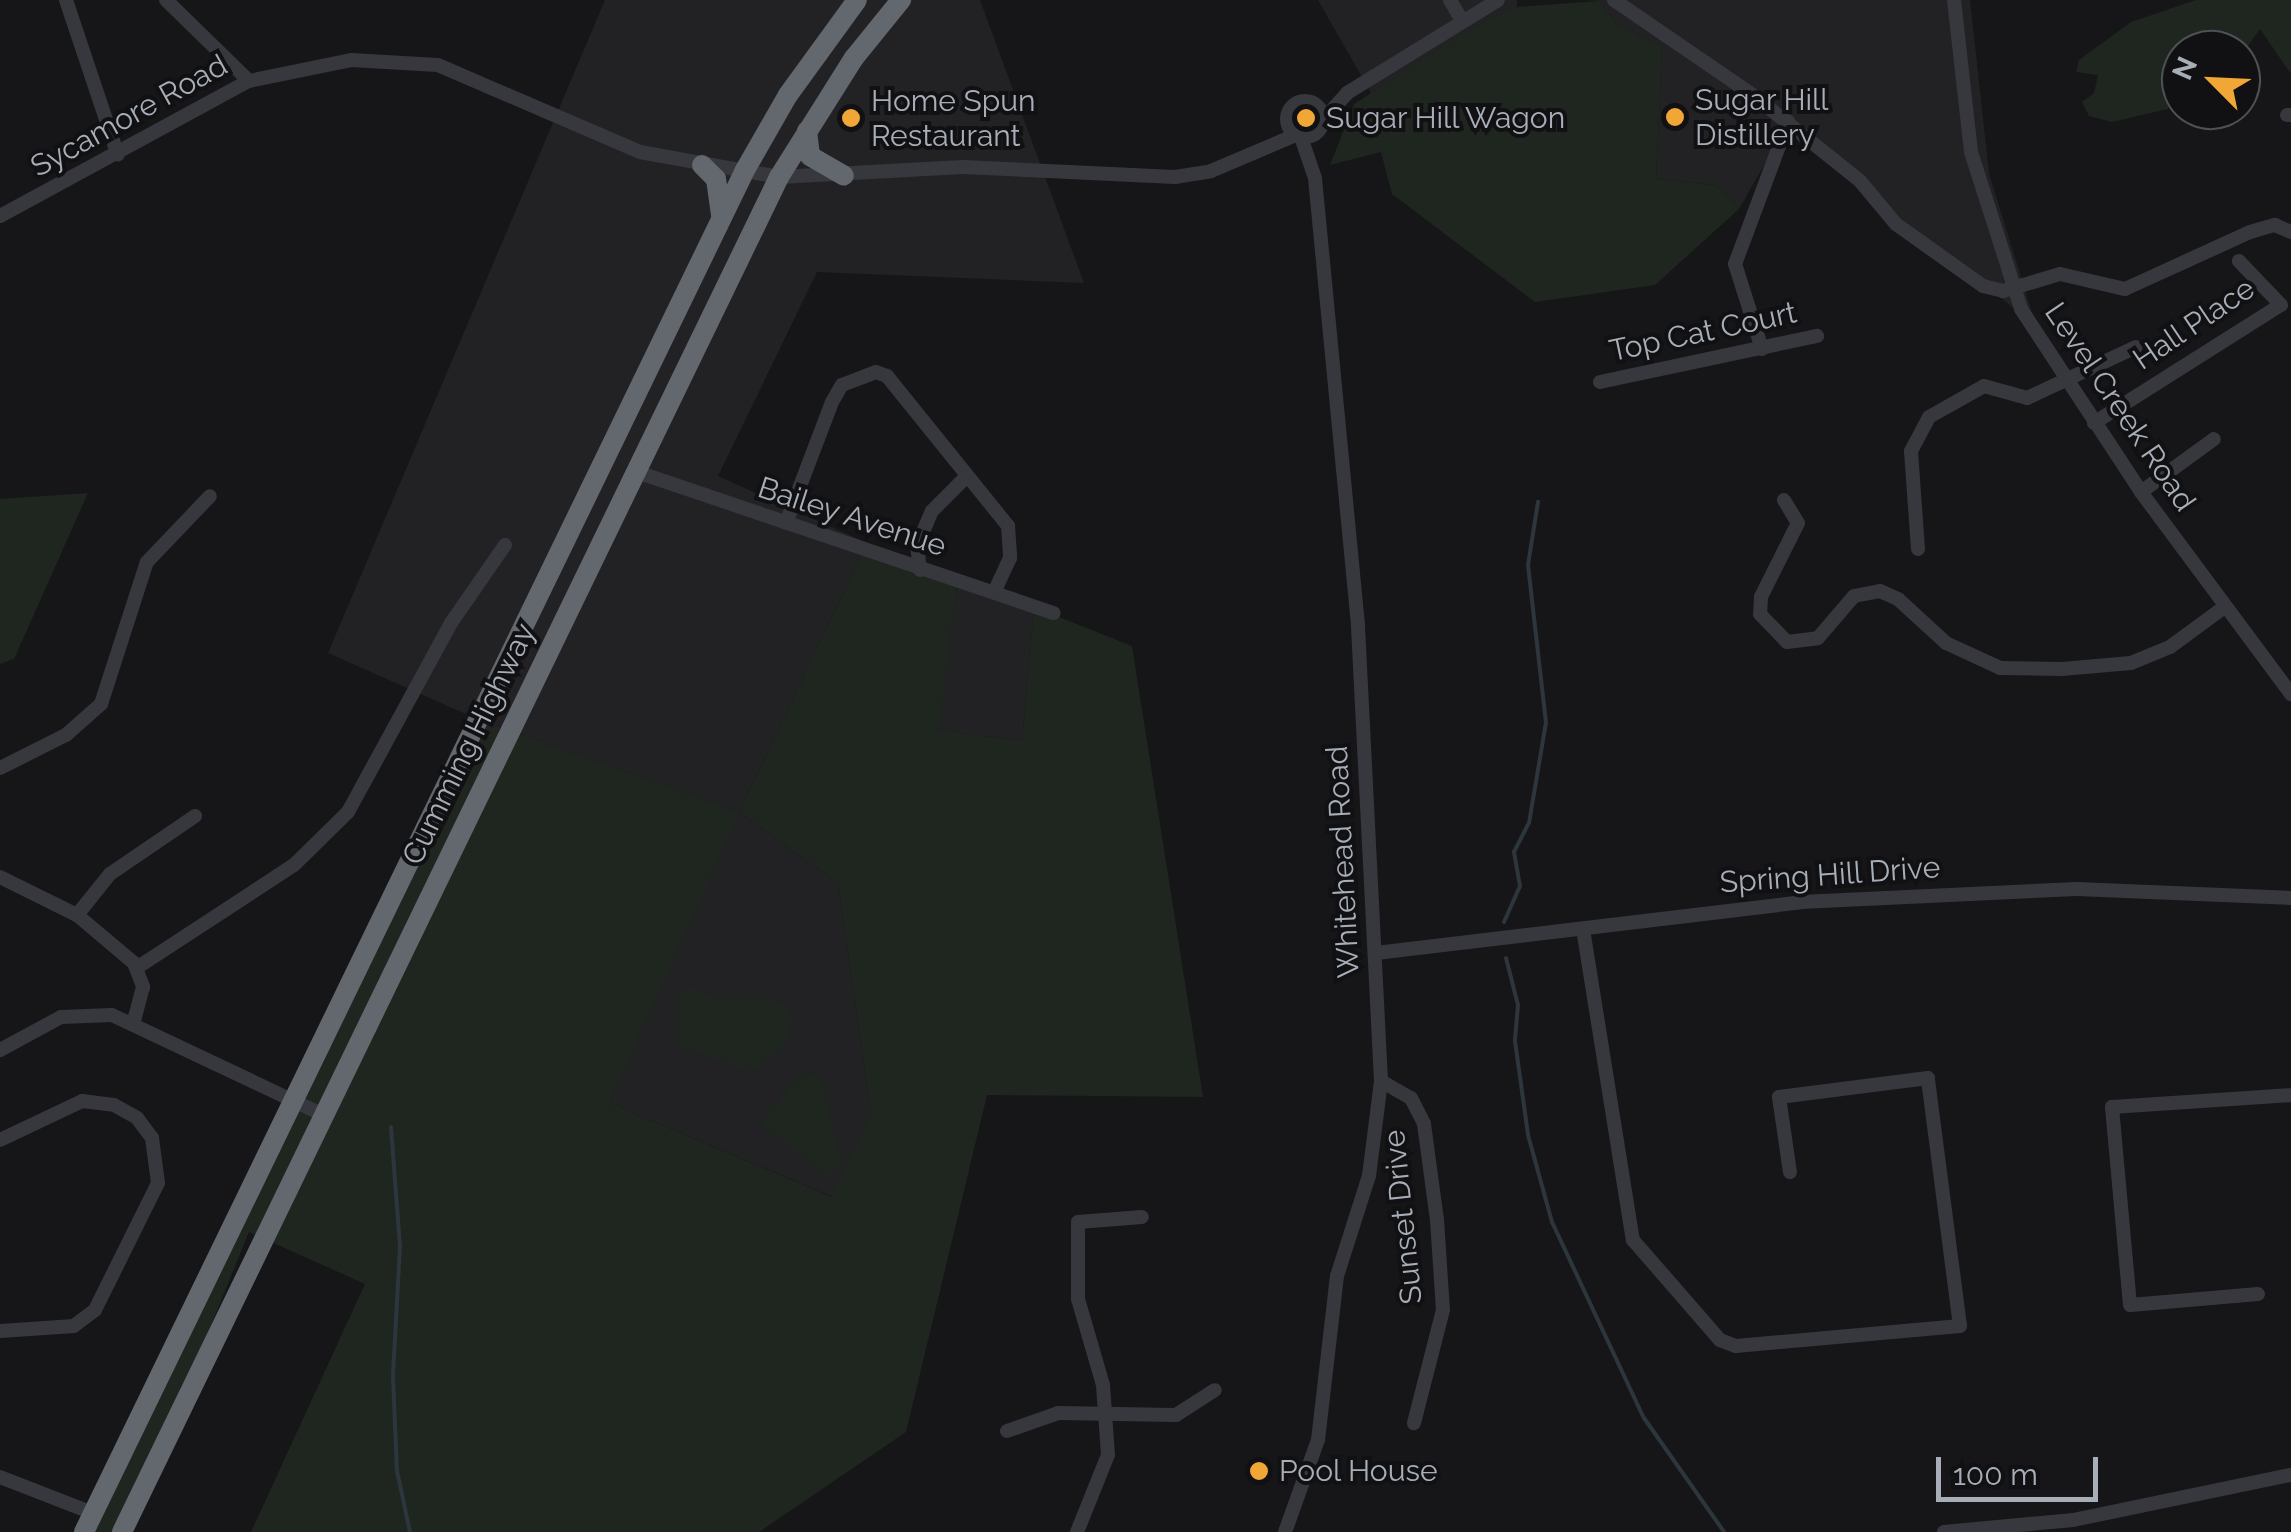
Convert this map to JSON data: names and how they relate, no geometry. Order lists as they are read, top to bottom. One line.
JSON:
{"streets":{"highway":["Cumming Highway"],"street":["Sycamore Road","Hall Place","Top Cat Court","Level Creek Road","Bailey Avenue","Whitehead Road","Spring Hill Drive","Sunset Drive"]},"crossings":[["Sycamore Road","Cumming Highway"],["Hall Place","Level Creek Road"],["Bailey Avenue","Cumming Highway"],["Whitehead Road","Spring Hill Drive"],["Whitehead Road","Sunset Drive"]],"places":["Sugar Hill Distillery","Home Spun Restaurant","Sugar Hill Wagon","Pool House"],"scale_bar":"100 m","north":"top left"}
